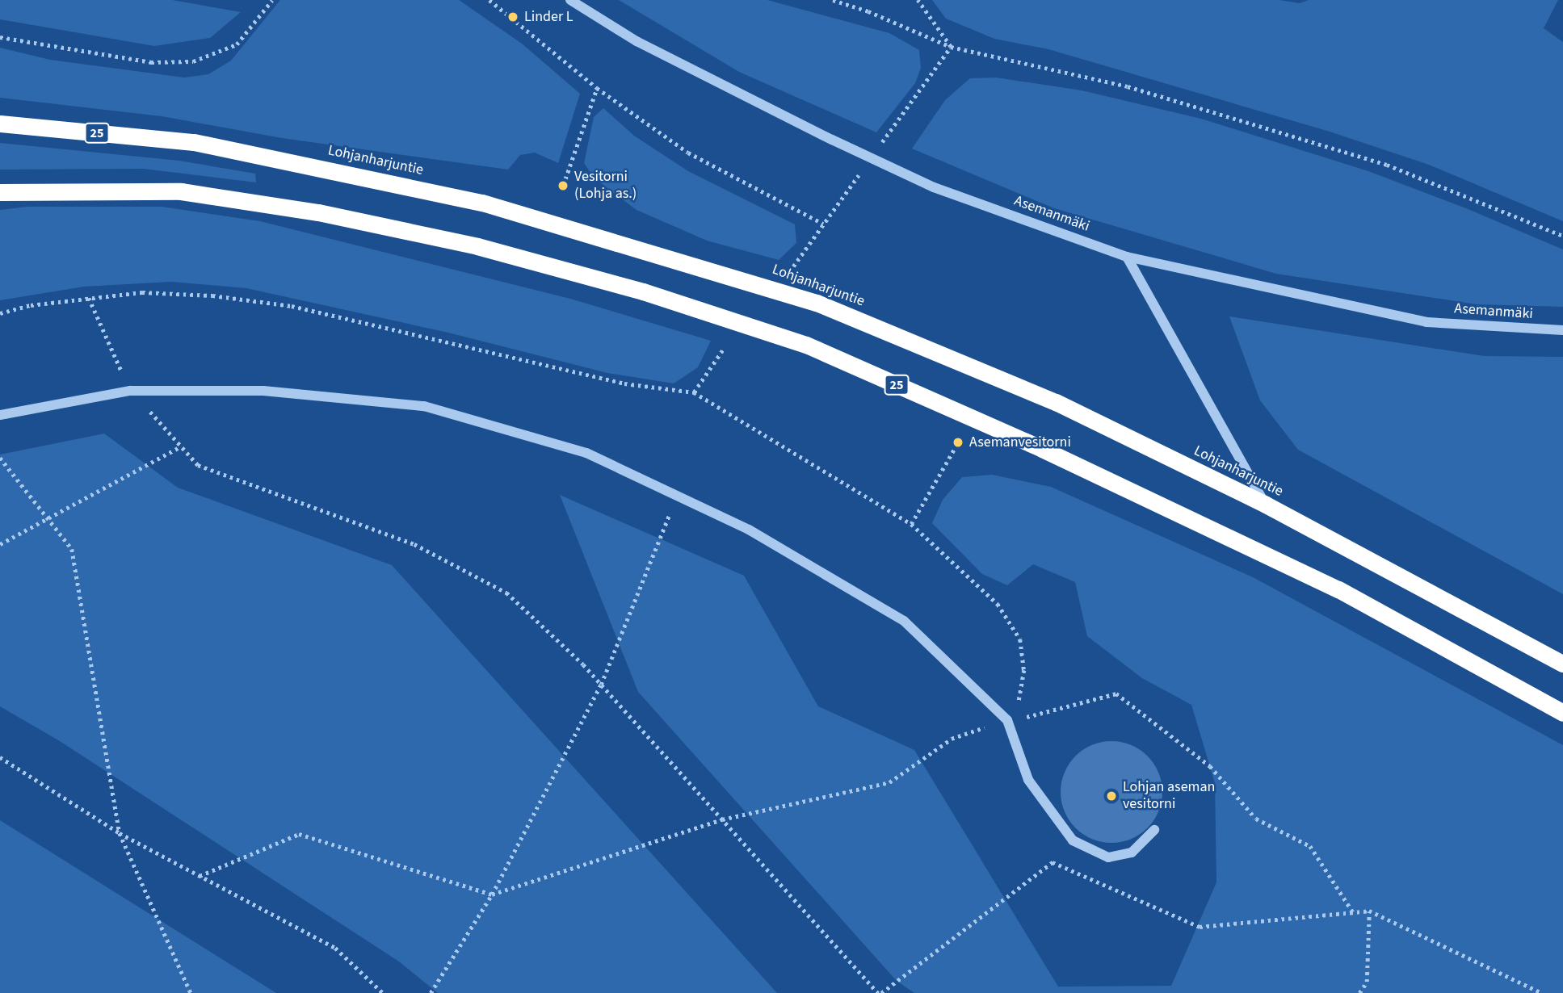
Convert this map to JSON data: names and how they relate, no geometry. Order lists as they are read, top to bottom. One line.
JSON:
{"streets":{"highway":["25","Lohjanharjuntie"],"street":["Asemanmäki"]},"places":["Linder L","Vesitorni (Lohja as.)","Asemanvesitorni","Lohjan aseman vesitorni"]}
